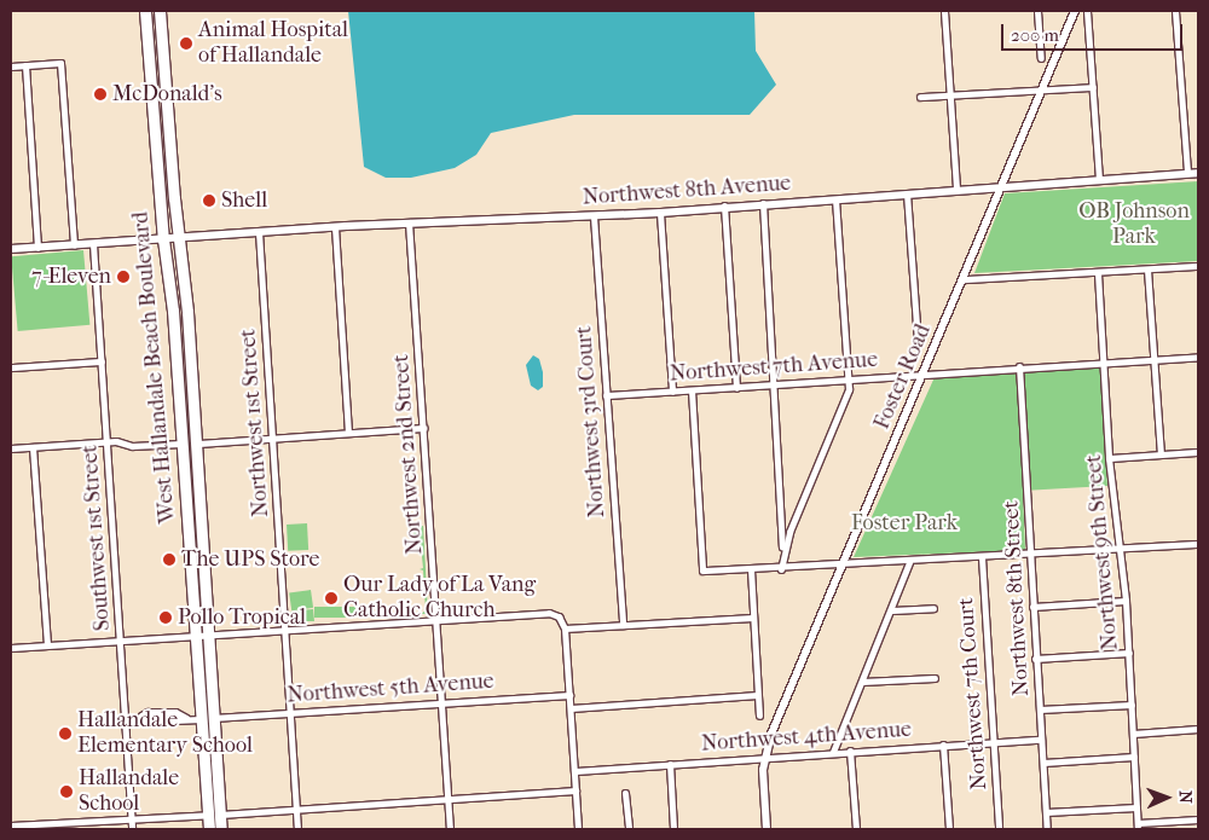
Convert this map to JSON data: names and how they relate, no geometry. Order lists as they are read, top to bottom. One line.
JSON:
{"streets":{"main road":["West Hallandale Beach Boulevard"],"street":["Northwest 8th Avenue","Northwest 7th Avenue","Foster Road","Northwest 3rd Court","Northwest 1st Street","Northwest 2nd Street","Southwest 1st Street","Northwest 9th Street","Northwest 8th Street","Northwest 5th Avenue","Northwest 7th Court","Northwest 4th Avenue"]},"crossings":[["Northwest 8th Avenue","West Hallandale Beach Boulevard"],["Northwest 8th Avenue","Foster Road"],["Northwest 8th Avenue","Northwest 3rd Court"],["Northwest 8th Avenue","Northwest 1st Street"],["Northwest 8th Avenue","Northwest 2nd Street"],["Northwest 8th Avenue","Southwest 1st Street"],["West Hallandale Beach Boulevard","Northwest 5th Avenue"],["Northwest 7th Avenue","Foster Road"],["Northwest 7th Avenue","Northwest 3rd Court"],["Northwest 7th Avenue","Northwest 9th Street"],["Northwest 7th Avenue","Northwest 8th Street"],["Foster Road","Northwest 4th Avenue"],["Northwest 1st Street","Northwest 5th Avenue"],["Northwest 2nd Street","Northwest 5th Avenue"],["Northwest 8th Street","Northwest 4th Avenue"],["Northwest 7th Court","Northwest 4th Avenue"]],"parks":["OB Johnson Park","Foster Park"],"places":["Animal Hospital of Hallandale","McDonald's","Shell","7-Eleven","The UPS Store","Our Lady of La Vang Catholic Church","Pollo Tropical","Hallandale Elementary School","Hallandale School"],"scale_bar":"200 m","north":"right"}
